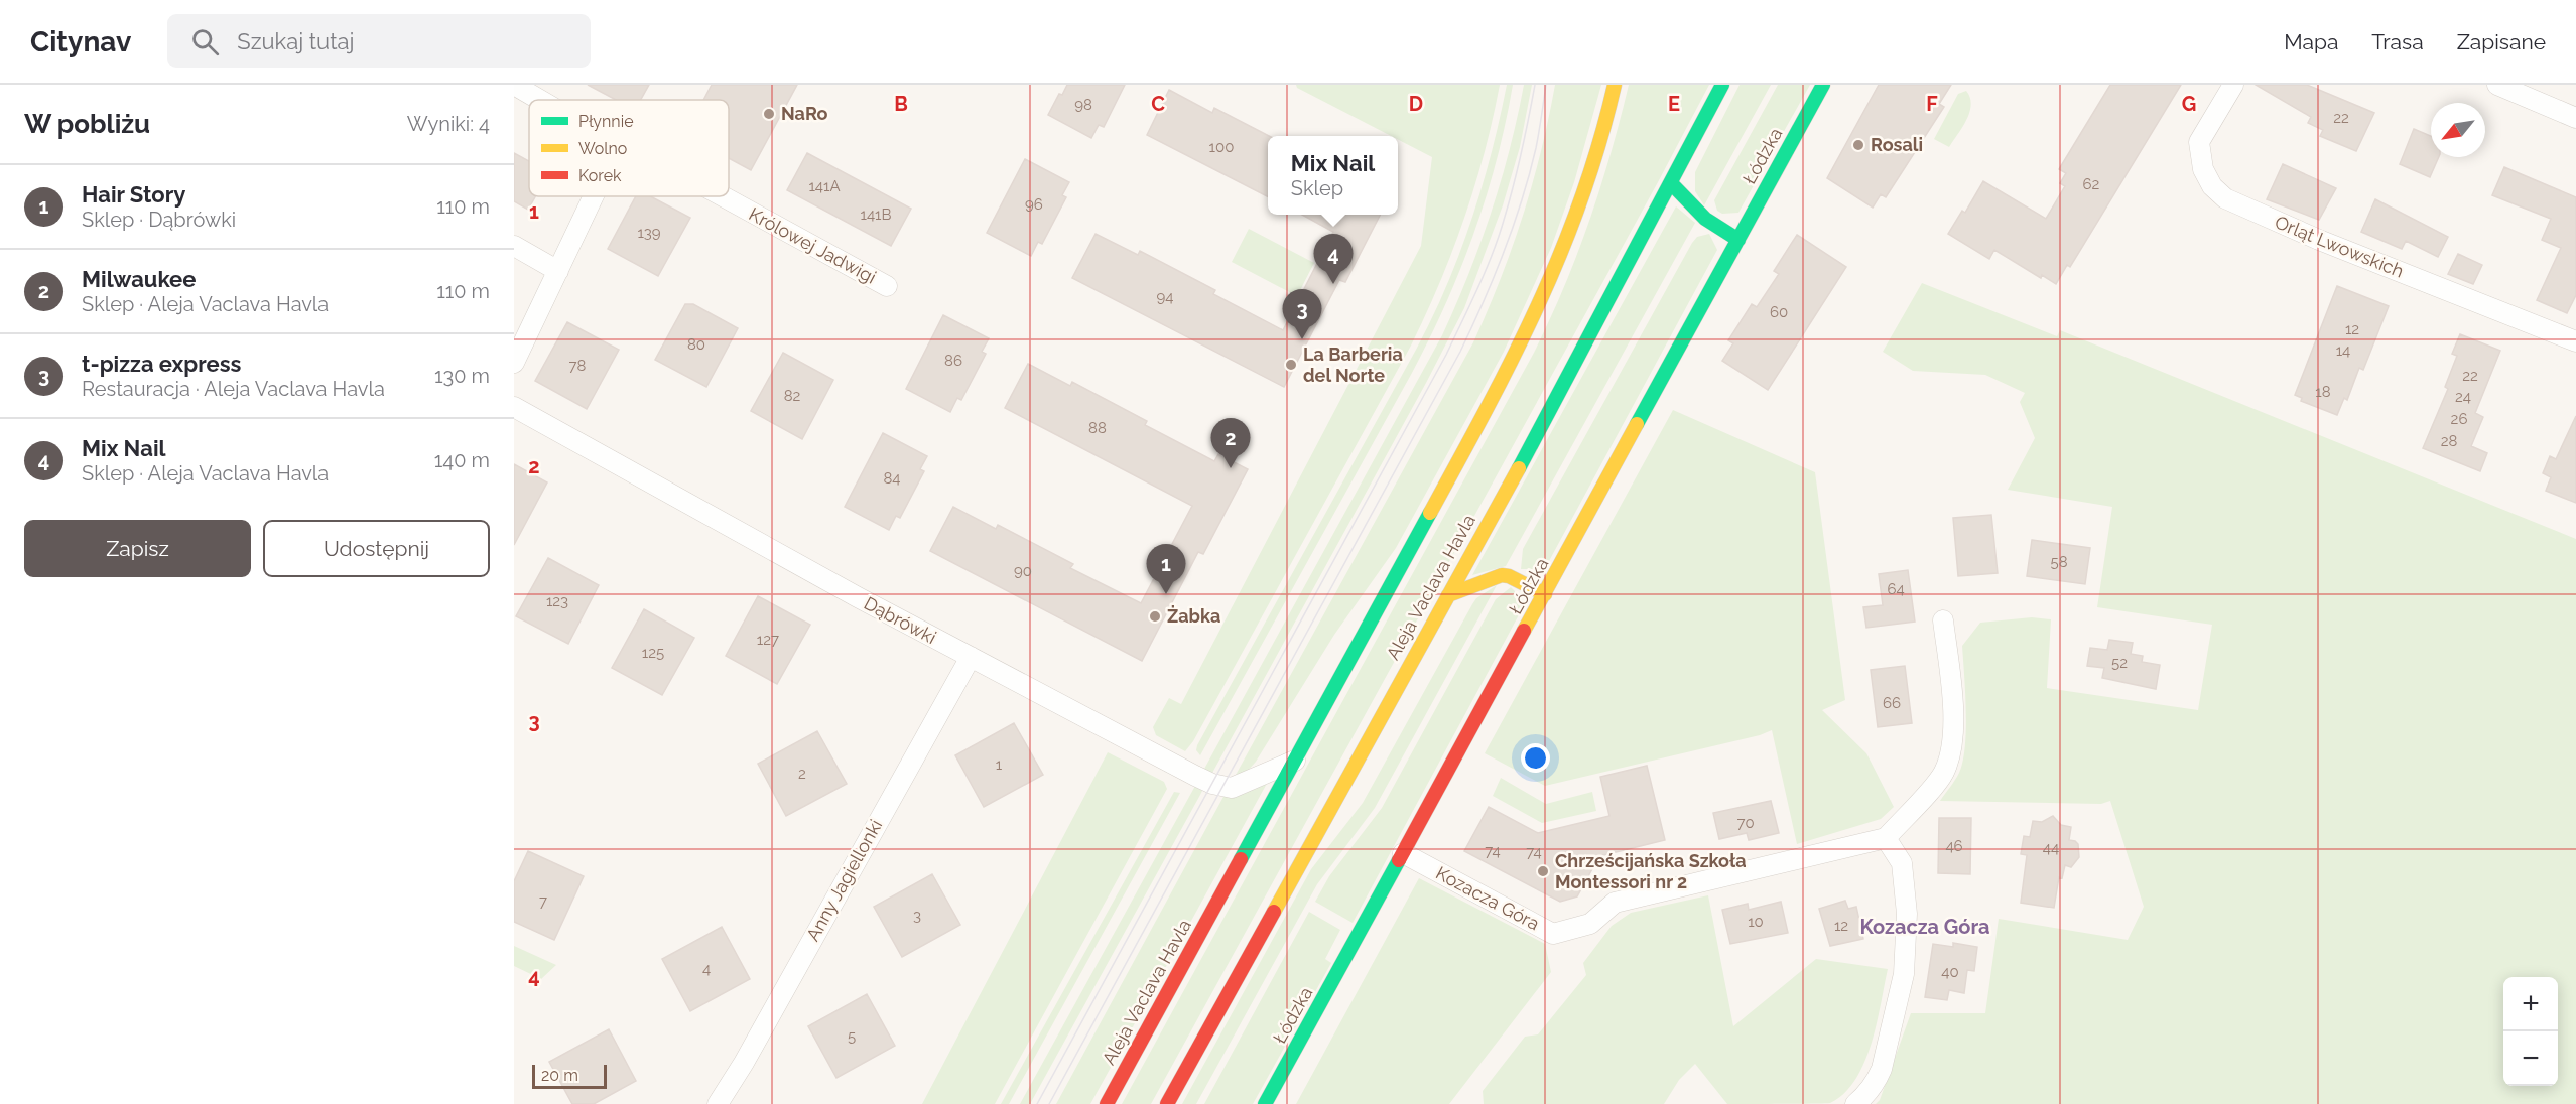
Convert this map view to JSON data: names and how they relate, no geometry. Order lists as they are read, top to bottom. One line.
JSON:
{"streets":{"main road":["Łódzka","Aleja Vaclava Havla"],"street":["Królowej Jadwigi","Orląt Lwowskich","Dąbrówki","Anny Jagiellonki","Kozacza Góra"]},"crossings":[["Łódzka","Kozacza Góra"],["Aleja Vaclava Havla","Dąbrówki"],["Dąbrówki","Anny Jagiellonki"]],"districts":["Kozacza Góra"],"places":["NaRo","Rosali","La Barberia del Norte","Żabka","Chrześcijańska Szkoła Montessori nr 2"],"house_numbers":["98","22","100","62","141A","96","141B","139","94","60","12","80","14","86","78","22","18","82","24","26","88","28","84","58","90","64","123","127","125","52","66","1","2","70","46","44","74","74","7","3","10","12","4","40","5"],"legend":["Płynnie","Wolno","Korek"],"scale_bar":"20 m","north":"bottom left","page":{"header":"Citynav","search":"Szukaj tutaj","nav":["Mapa","Trasa","Zapisane"],"heading":["W pobliżu","Wyniki: 4"],"popup":["Mix Nail","Sklep"],"list":[{"mark":"1","name":"Hair Story","note":"Sklep · Dąbrówki","value":"110 m"},{"mark":"2","name":"Milwaukee","note":"Sklep · Aleja Vaclava Havla","value":"110 m"},{"mark":"3","name":"t-pizza express","note":"Restauracja · Aleja Vaclava Havla","value":"130 m"},{"mark":"4","name":"Mix Nail","note":"Sklep · Aleja Vaclava Havla","value":"140 m"}],"pins":["4","3","2","1"],"buttons":["Zapisz","Udostępnij"],"map_buttons":["+","−"],"scale":"20 m"},"grid":{"columns":["B","C","D","E","F","G"],"rows":["1","2","3","4"]}}
